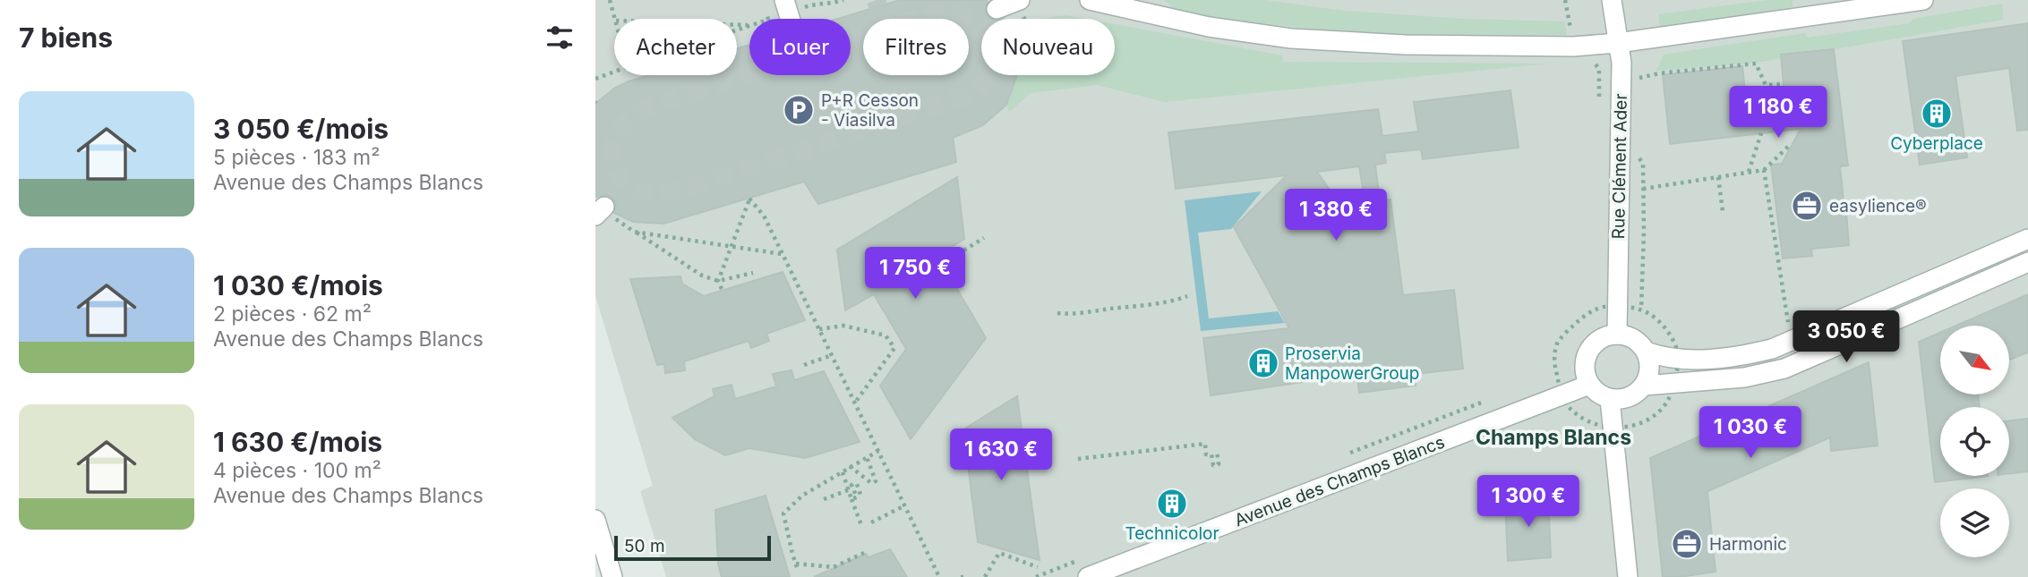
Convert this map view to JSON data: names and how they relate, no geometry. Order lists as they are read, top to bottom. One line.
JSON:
{"streets":{"street":["Rue Clément Ader","Avenue des Champs Blancs"]},"crossings":[["Rue Clément Ader","Avenue des Champs Blancs"]],"districts":["Champs Blancs"],"places":{"parking":["P+R Cesson - Viasilva"],"building":["Cyberplace","Proservia ManpowerGroup","Technicolor"],"office":["easylience®","Harmonic"]},"scale_bar":"50 m","north":"bottom right","page":{"heading":"7 biens","chip":["Acheter","Louer","Filtres","Nouveau"],"list":[{"name":"3 050 €/mois","note":"5 pièces · 183 m² · Avenue des Champs Blancs"},{"name":"1 030 €/mois","note":"2 pièces · 62 m² · Avenue des Champs Blancs"},{"name":"1 630 €/mois","note":"4 pièces · 100 m² · Avenue des Champs Blancs"}],"price":["1 180 €","1 380 €","1 750 €","3 050 €","1 030 €","1 630 €","1 300 €"],"scale":"50 m"}}
